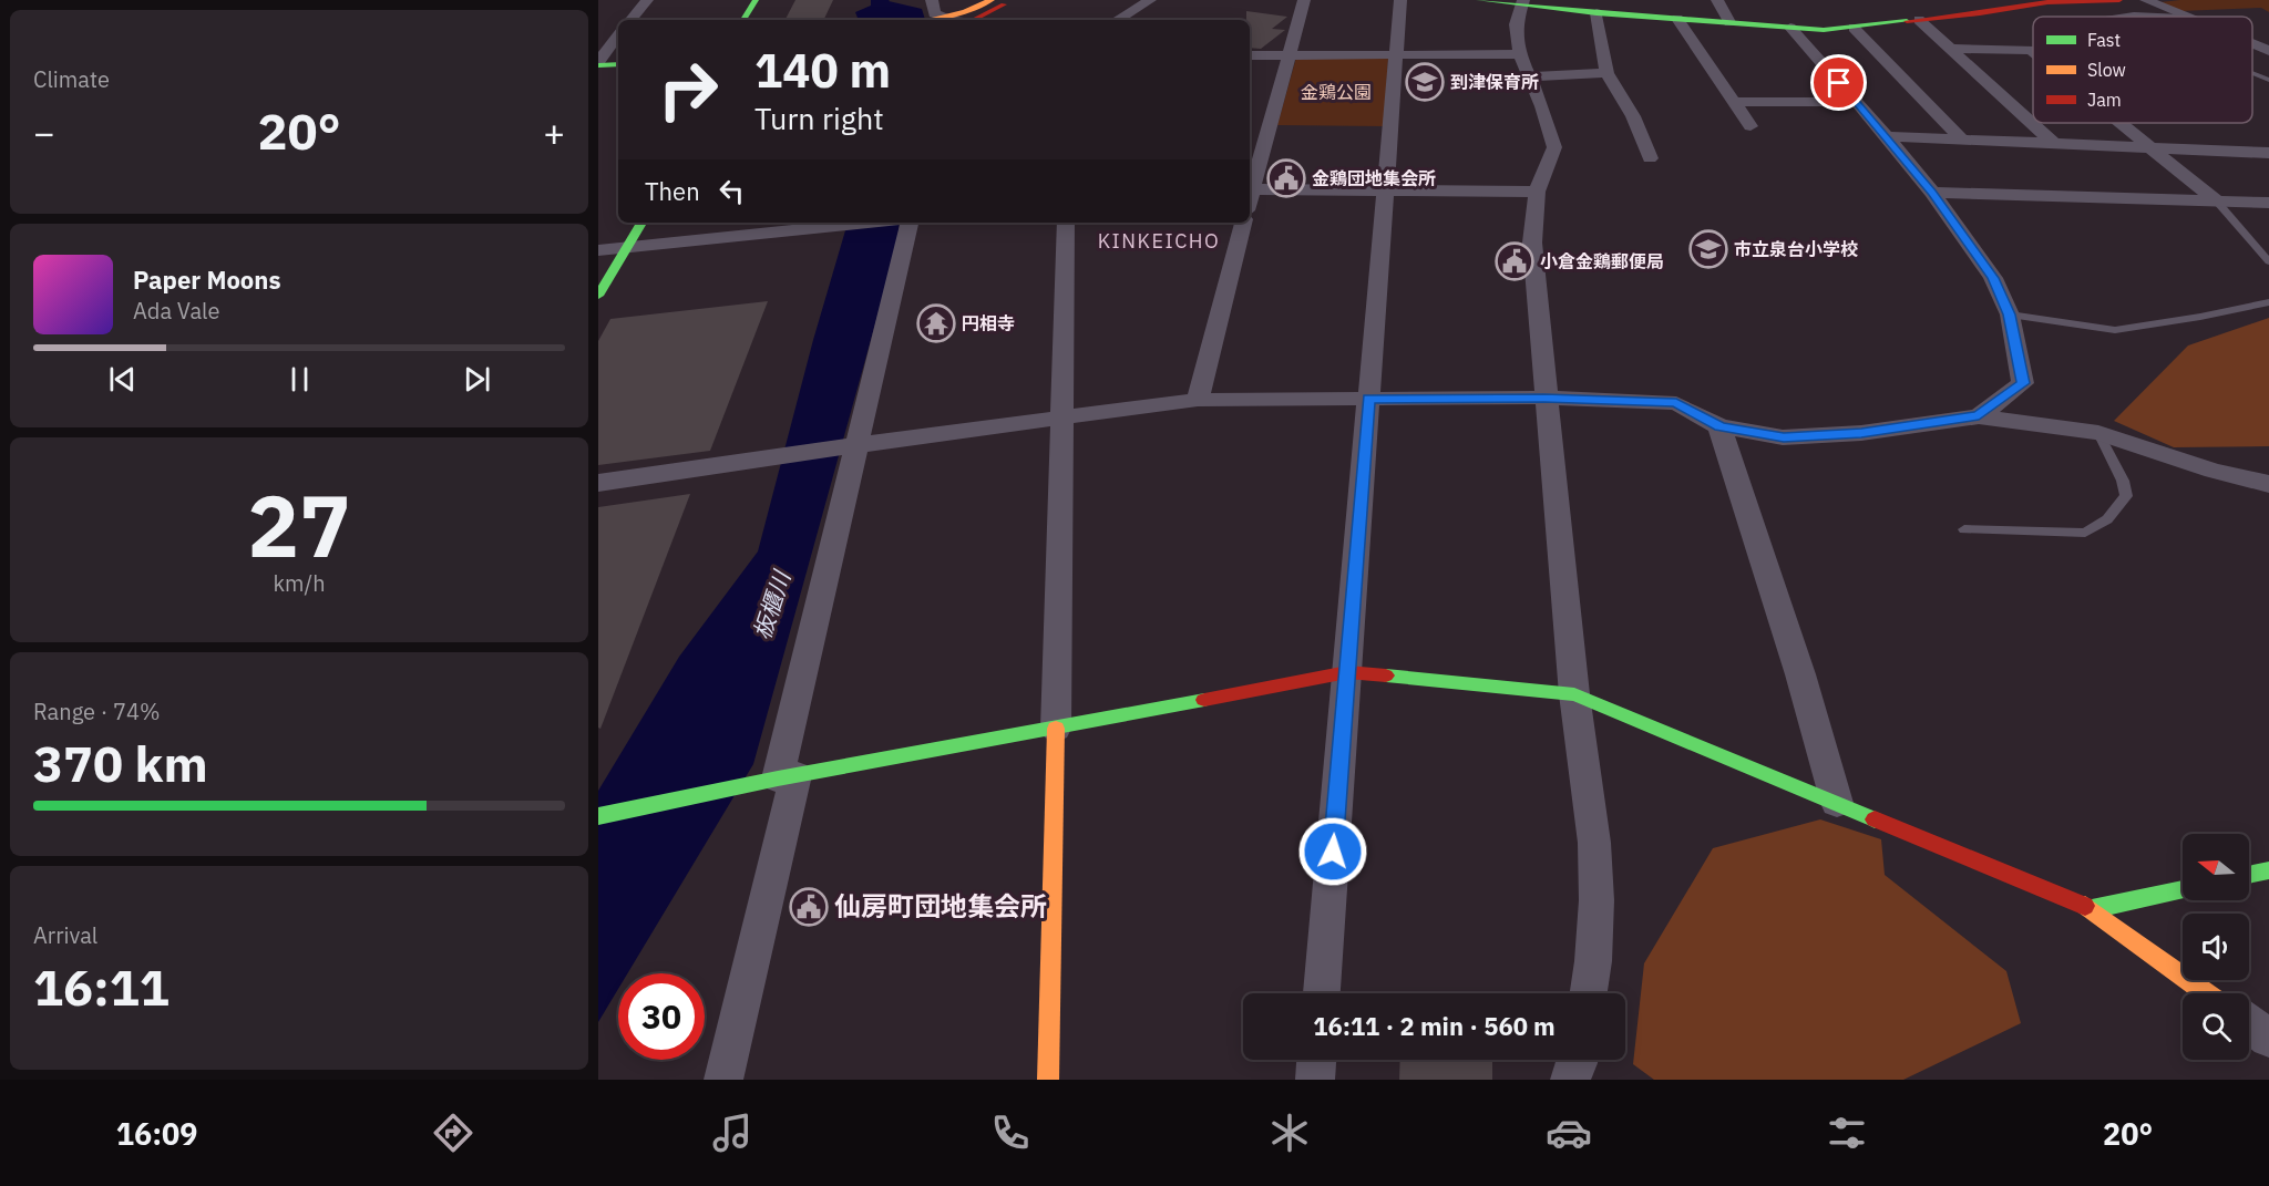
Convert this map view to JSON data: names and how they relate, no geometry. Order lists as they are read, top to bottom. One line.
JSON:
{"districts":["KINKEICHO"],"water":["板櫃川"],"parks":["金鶏公園"],"places":{"school or university":["到津保育所","市立泉台小学校"],"public building":["金鶏団地集会所","小倉金鶏郵便局","仙房町団地集会所"],"temple":["円相寺"]},"legend":["Fast","Slow","Jam"],"north":"left","page":{"tile":["Climate",["27","km/h"],["Range · 74%","370 km"],["Arrival","16:11"]],"turn":["140 m","Turn right"],"heat":["−","20°","+"],"then":"Then","song":["Paper Moons","Ada Vale"],"limit":"30","trip":"16:11 · 2 min · 560 m","tabs":["16:09","20°"]}}
